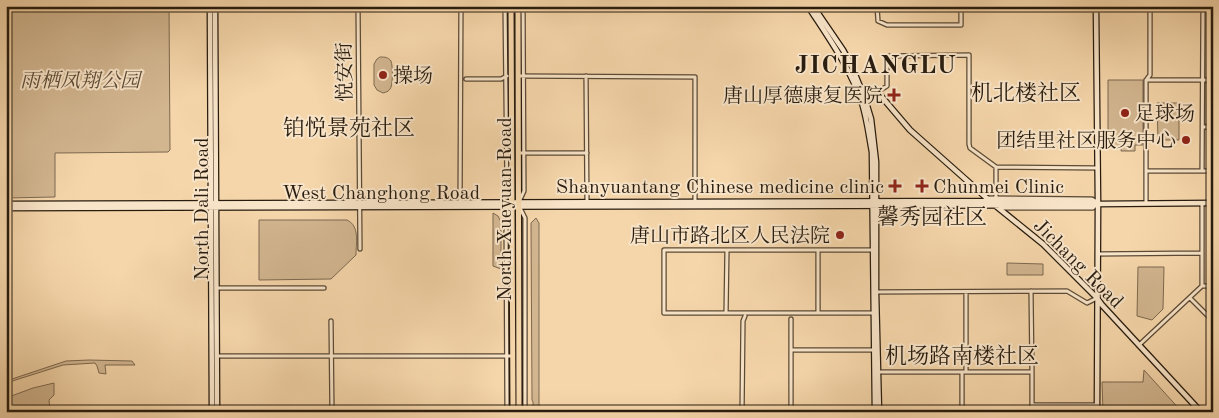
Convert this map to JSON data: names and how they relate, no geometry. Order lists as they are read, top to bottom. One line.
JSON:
{"streets":{"main road":["West Changhong Road","North Dali Road","North Xueyuan Road","Jichang Road"],"street":["悦安街"]},"crossings":[["悦安街","West Changhong Road"],["West Changhong Road","North Dali Road"],["West Changhong Road","North Xueyuan Road"],["West Changhong Road","Jichang Road"]],"districts":["JICHANGLU","机北楼社区","铂悦景苑社区","馨秀园社区","机场路南楼社区"],"parks":["雨栖凤翔公园"],"places":{"other":["操场","足球场","团结里社区服务中心","唐山市路北区人民法院"],"health":["唐山厚德康复医院","Shanyuantang Chinese medicine clinic","Chunmei Clinic"]}}
